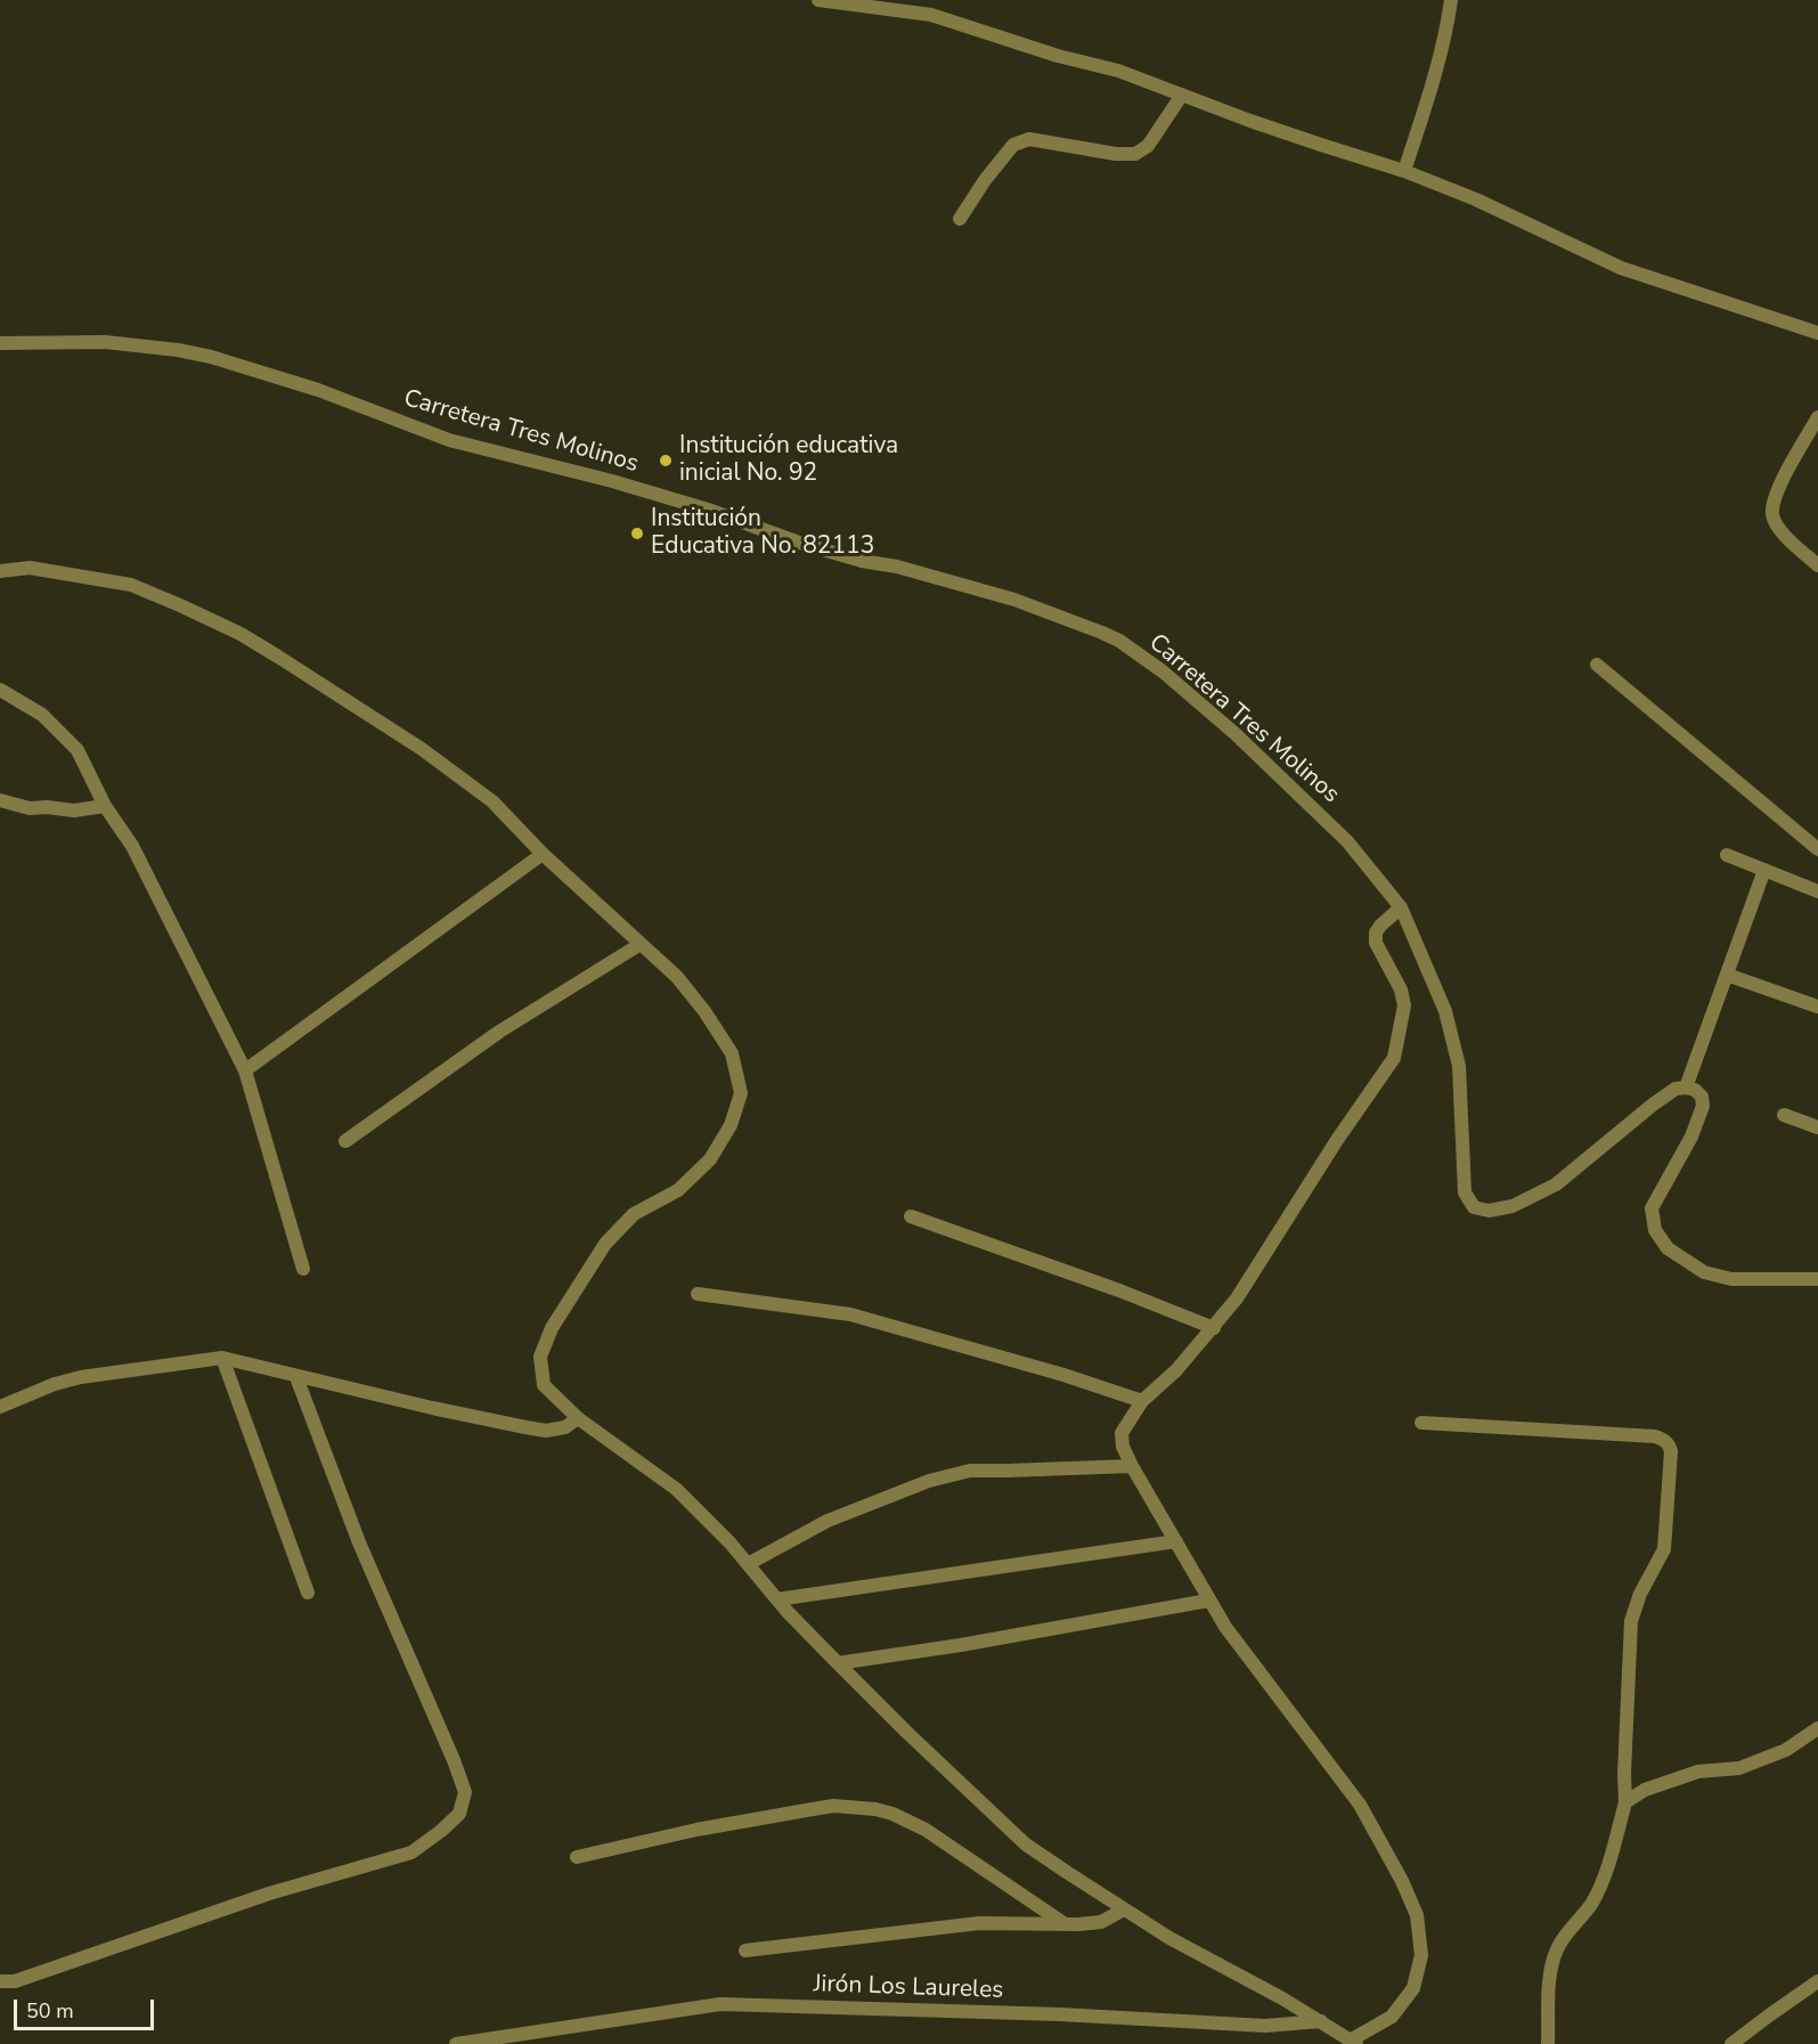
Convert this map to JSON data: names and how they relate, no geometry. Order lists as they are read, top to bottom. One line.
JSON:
{"streets":{"street":["Carretera Tres Molinos","Jirón Los Laureles"]},"places":["Institución educativa inicial No. 92","Institución Educativa No. 82113"],"scale_bar":"50 m"}
